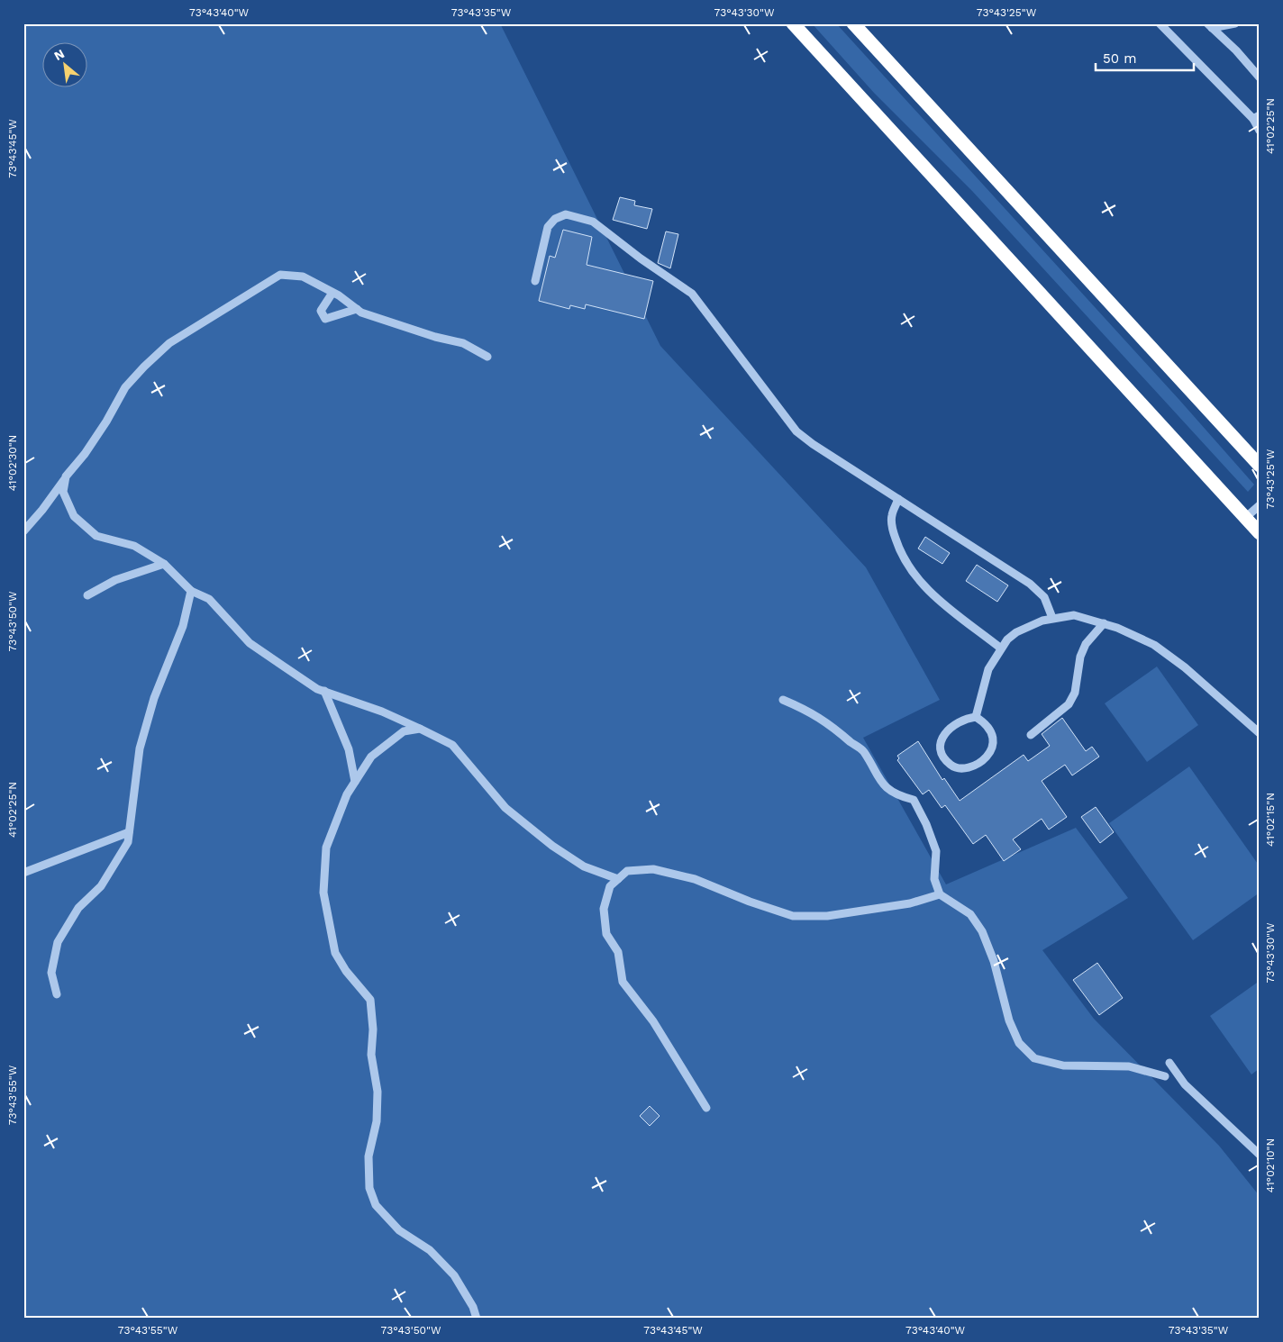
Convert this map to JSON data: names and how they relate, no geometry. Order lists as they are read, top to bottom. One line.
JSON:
{"scale_bar":"50 m","north":"top left","coordinates":["73°43'40\"W","73°43'35\"W","73°43'30\"W","73°43'25\"W","41°02'25\"N","73°43'45\"W","41°02'30\"N","73°43'50\"W","41°02'15\"N","73°43'55\"W","41°02'10\"N"]}
